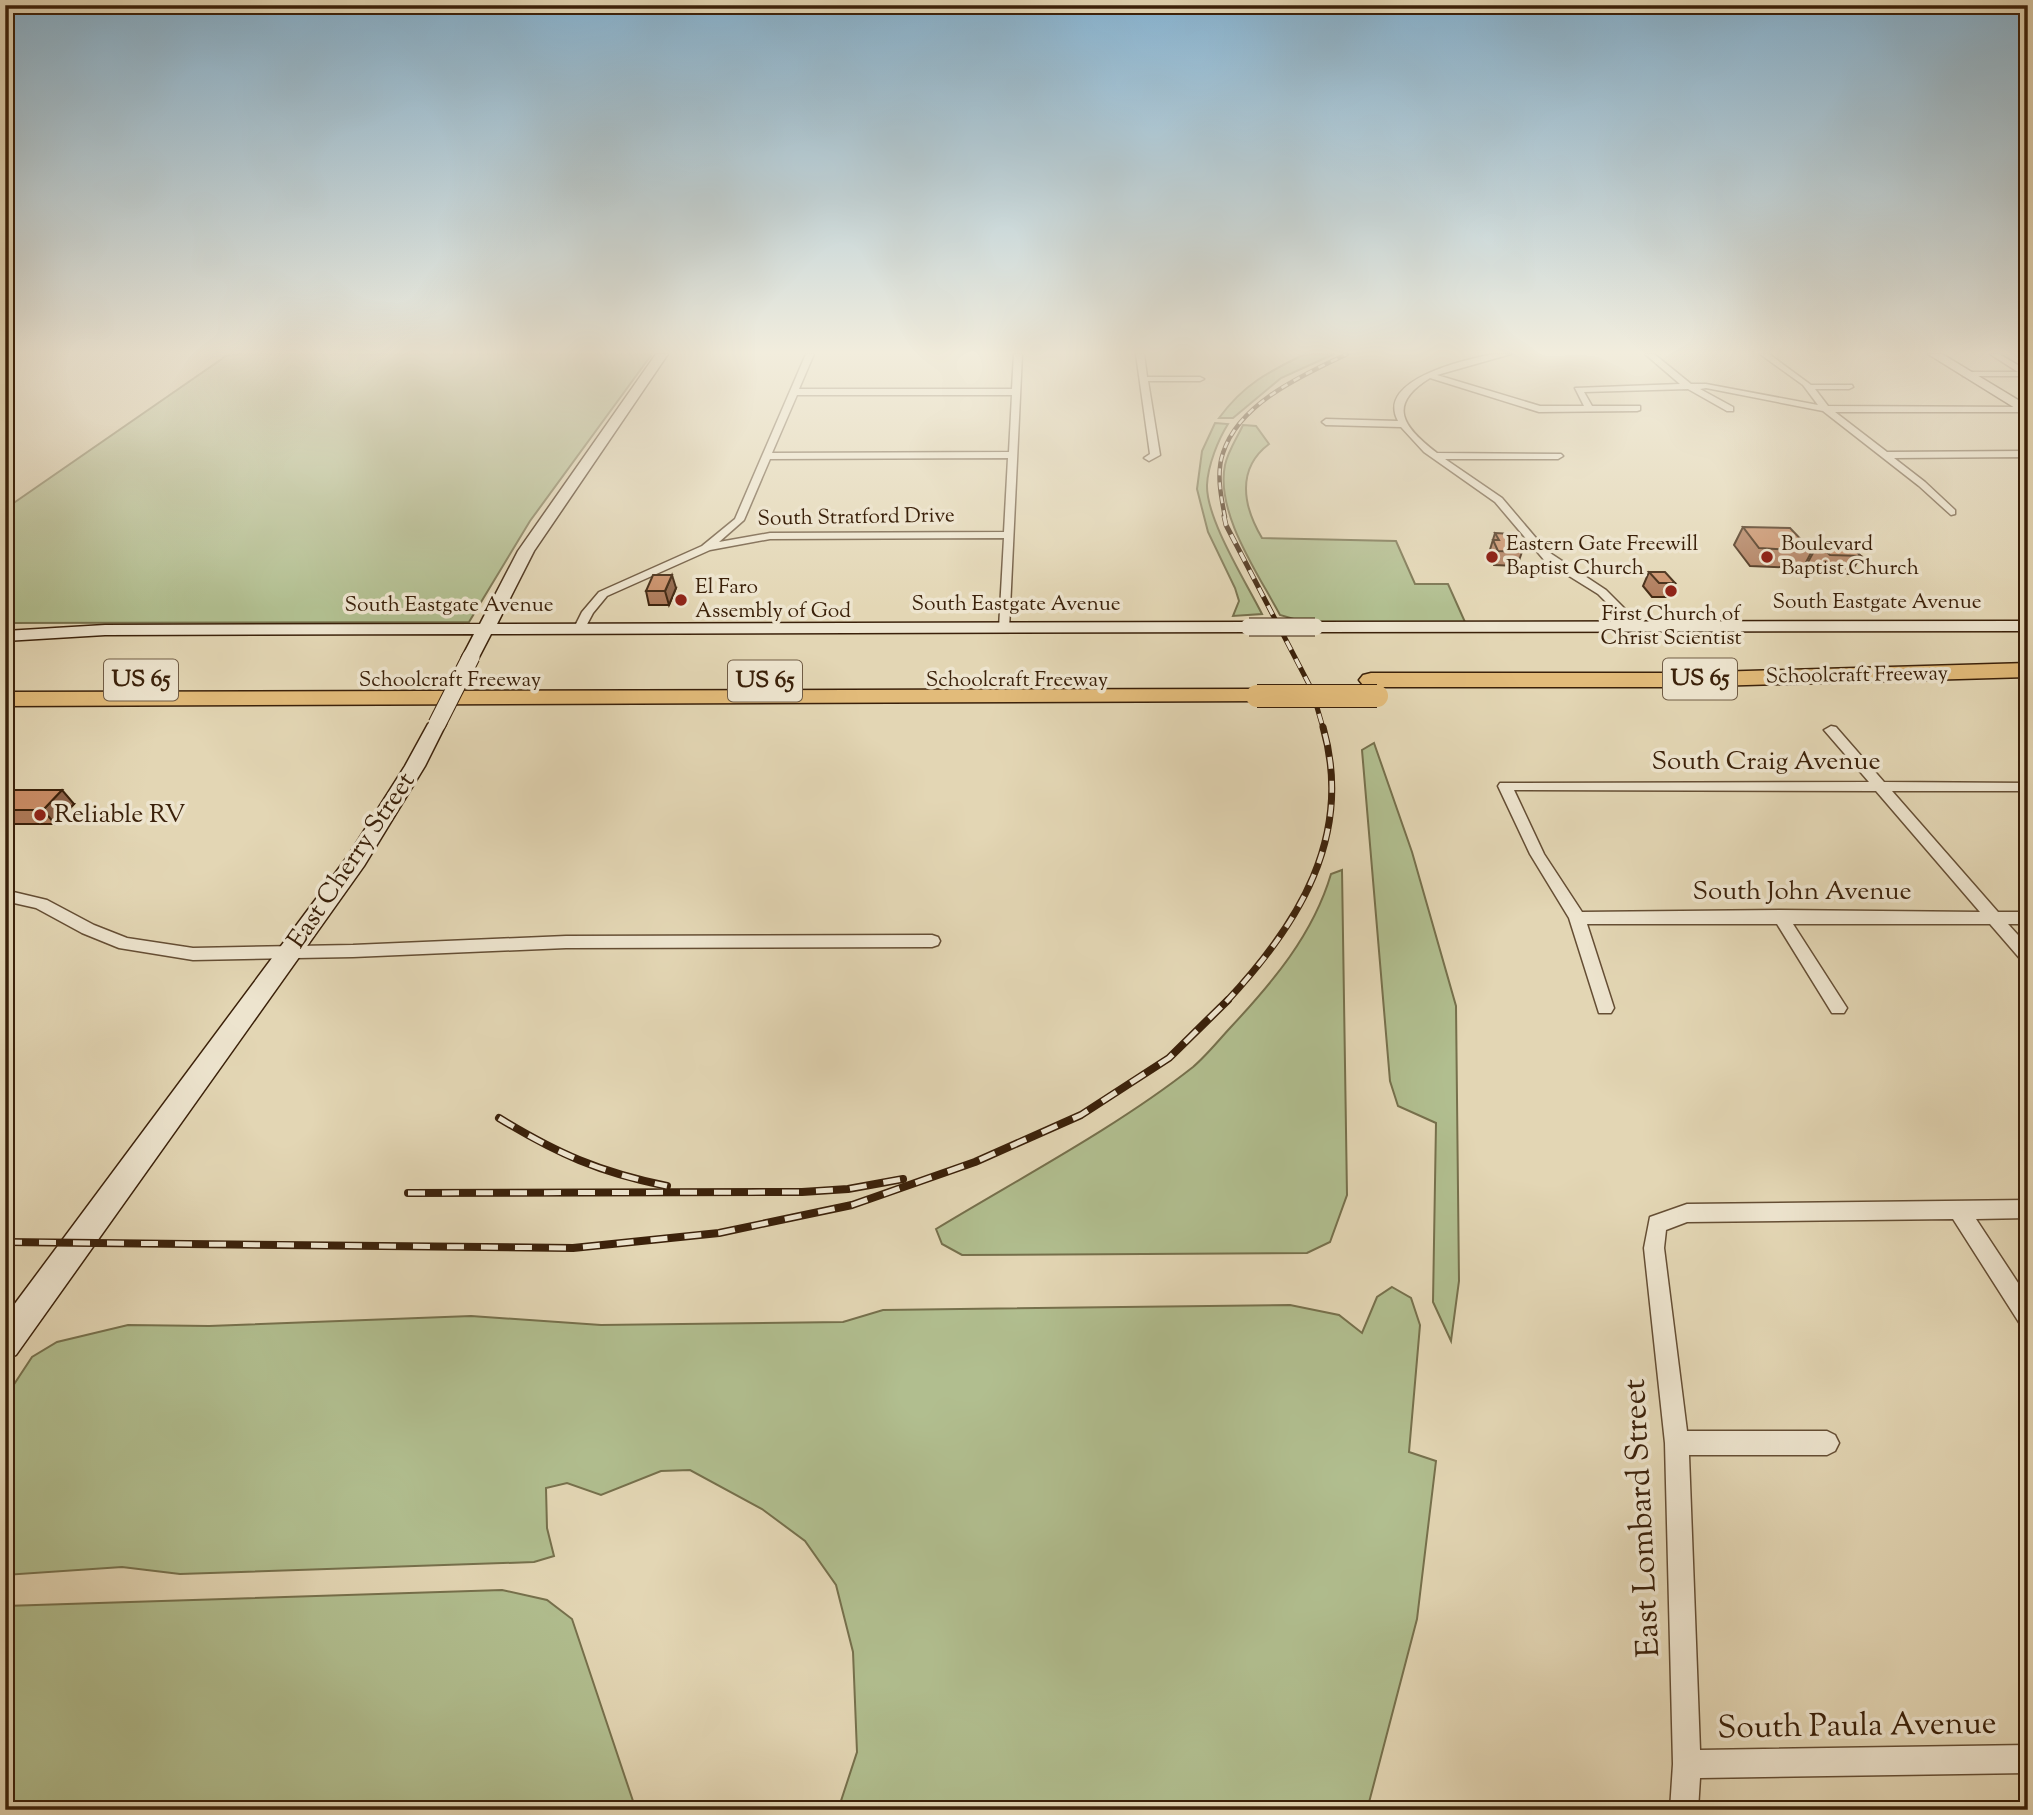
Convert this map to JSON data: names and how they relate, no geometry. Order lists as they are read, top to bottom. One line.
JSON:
{"streets":{"highway":["Schoolcraft Freeway","US 65"],"street":["South Stratford Drive","South Eastgate Avenue","South Craig Avenue","East Cherry Street","South John Avenue","East Lombard Street","South Paula Avenue"]},"crossings":[["South Eastgate Avenue","East Cherry Street"],["South Craig Avenue","South John Avenue"],["East Lombard Street","South Paula Avenue"]],"places":["Eastern Gate Freewill Baptist Church","Boulevard Baptist Church","First Church of Christ Scientist","El Faro Assembly of God","Reliable RV"]}
